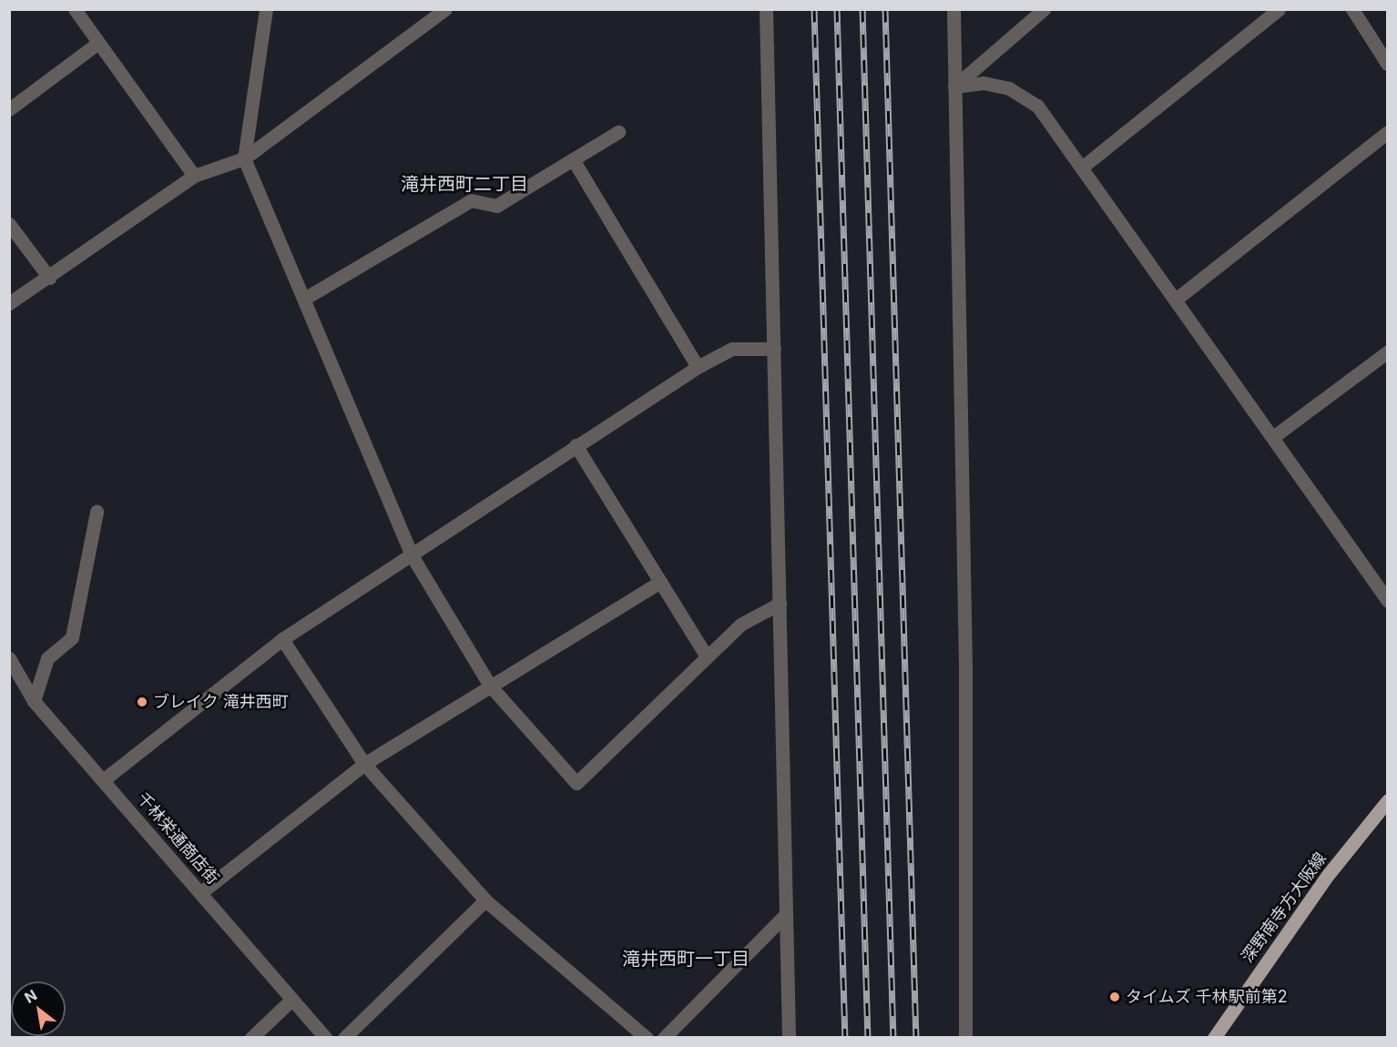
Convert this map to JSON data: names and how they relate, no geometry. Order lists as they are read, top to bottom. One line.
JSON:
{"streets":{"main road":["深野南寺方大阪線"],"street":["千林栄通商店街"]},"districts":["滝井西町二丁目","滝井西町一丁目"],"places":["ブレイク 滝井西町","タイムズ 千林駅前第2"],"north":"top left"}
